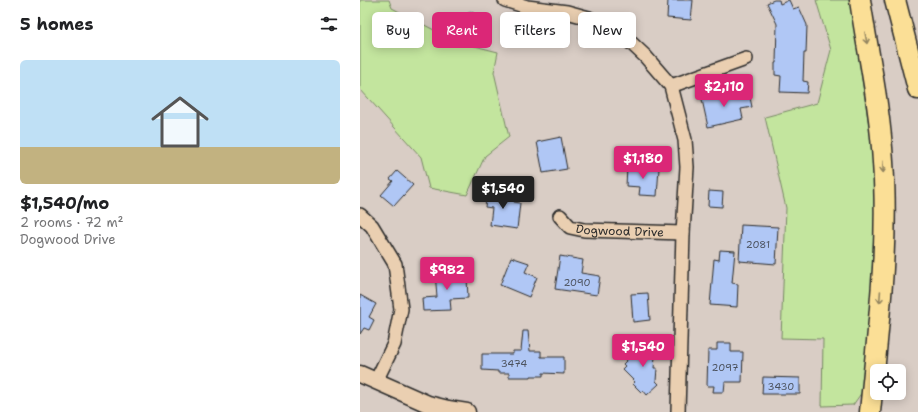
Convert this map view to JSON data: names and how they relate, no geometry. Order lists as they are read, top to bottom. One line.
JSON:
{"streets":{"street":["Dogwood Drive"]},"house_numbers":["2081","2090","3474","2097","3430"],"page":{"heading":"5 homes","chip":["Buy","Rent","Filters","New"],"list":[{"name":"$1,540/mo","note":"2 rooms · 72 m² · Dogwood Drive"}],"price":["$2,110","$1,180","$1,540","$982","$1,540"]}}
